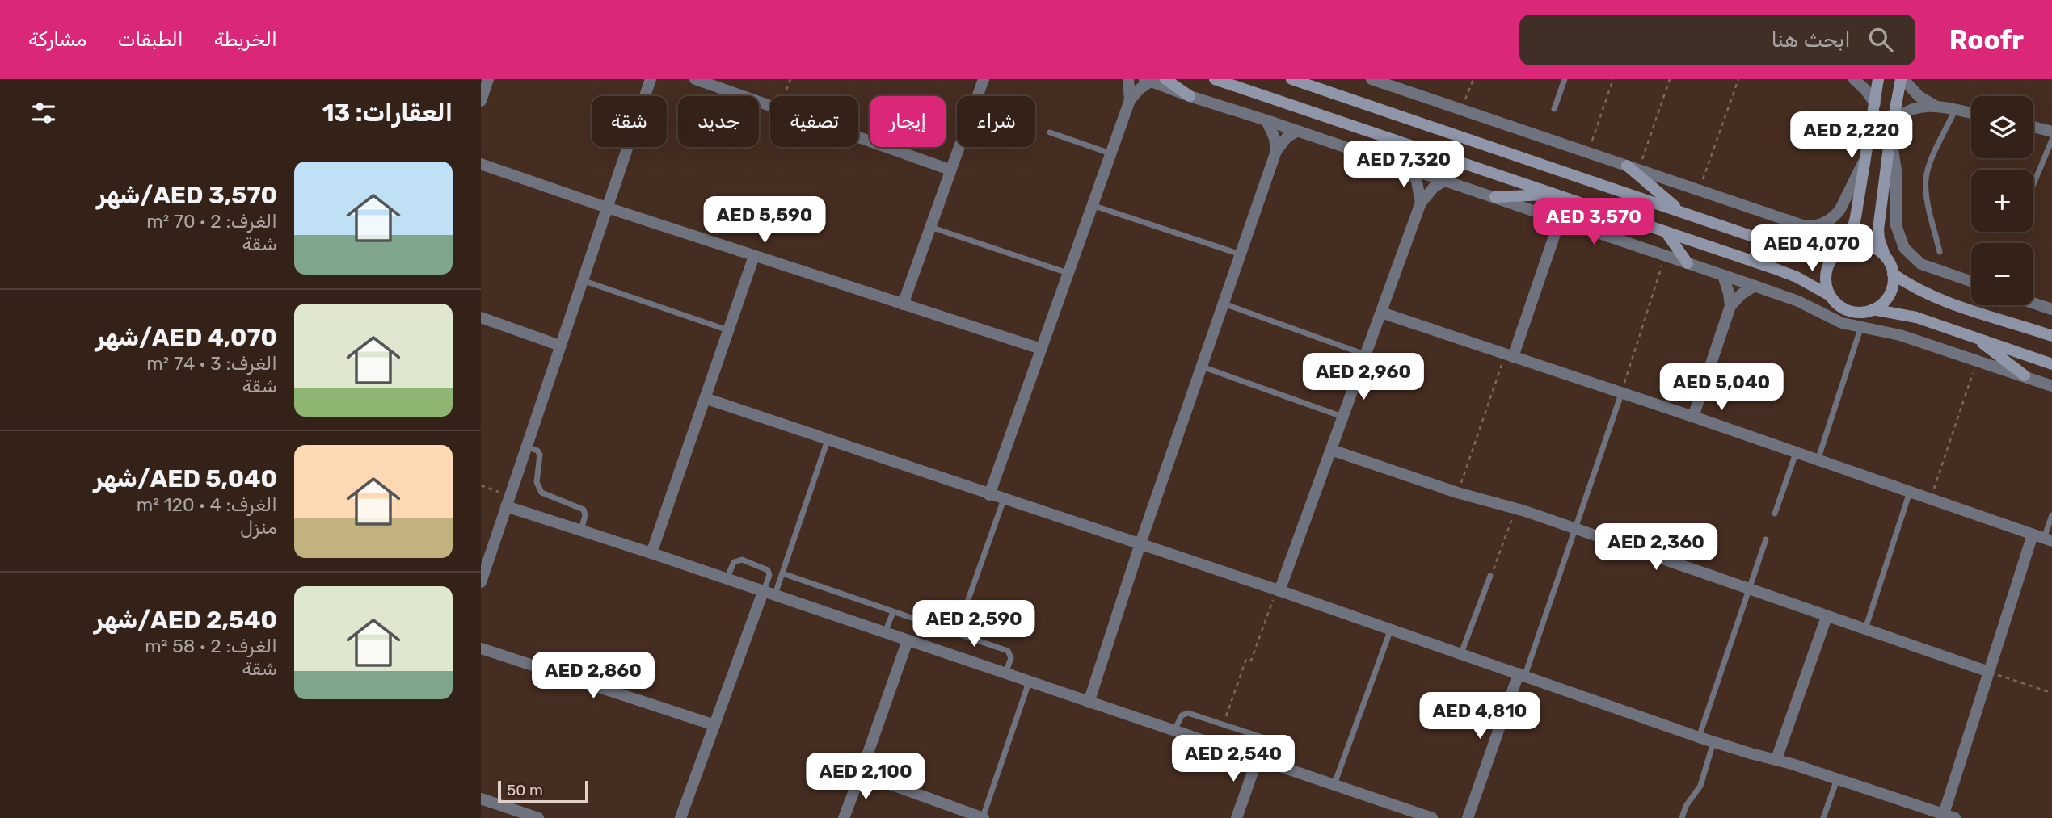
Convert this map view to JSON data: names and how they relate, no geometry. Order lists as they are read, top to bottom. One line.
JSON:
{"scale_bar":"50 m","page":{"header":"Roofr","search":"ابحث هنا","nav":["الخريطة","الطبقات","مشاركة"],"heading":"العقارات: 13","map_buttons":["+","−"],"chip":["شراء","إيجار","تصفية","جديد","شقة"],"price":["AED 2,220","AED 7,320","AED 5,590","AED 3,570","AED 4,070","AED 2,960","AED 5,040","AED 2,360","AED 2,590","AED 2,860","AED 4,810","AED 2,540","AED 2,100"],"list":[{"name":"AED 3,570/شهر","note":"الغرف: 2 · 70 m² · شقة"},{"name":"AED 4,070/شهر","note":"الغرف: 3 · 74 m² · شقة"},{"name":"AED 5,040/شهر","note":"الغرف: 4 · 120 m² · منزل"},{"name":"AED 2,540/شهر","note":"الغرف: 2 · 58 m² · شقة"}],"scale":"50 m"}}
